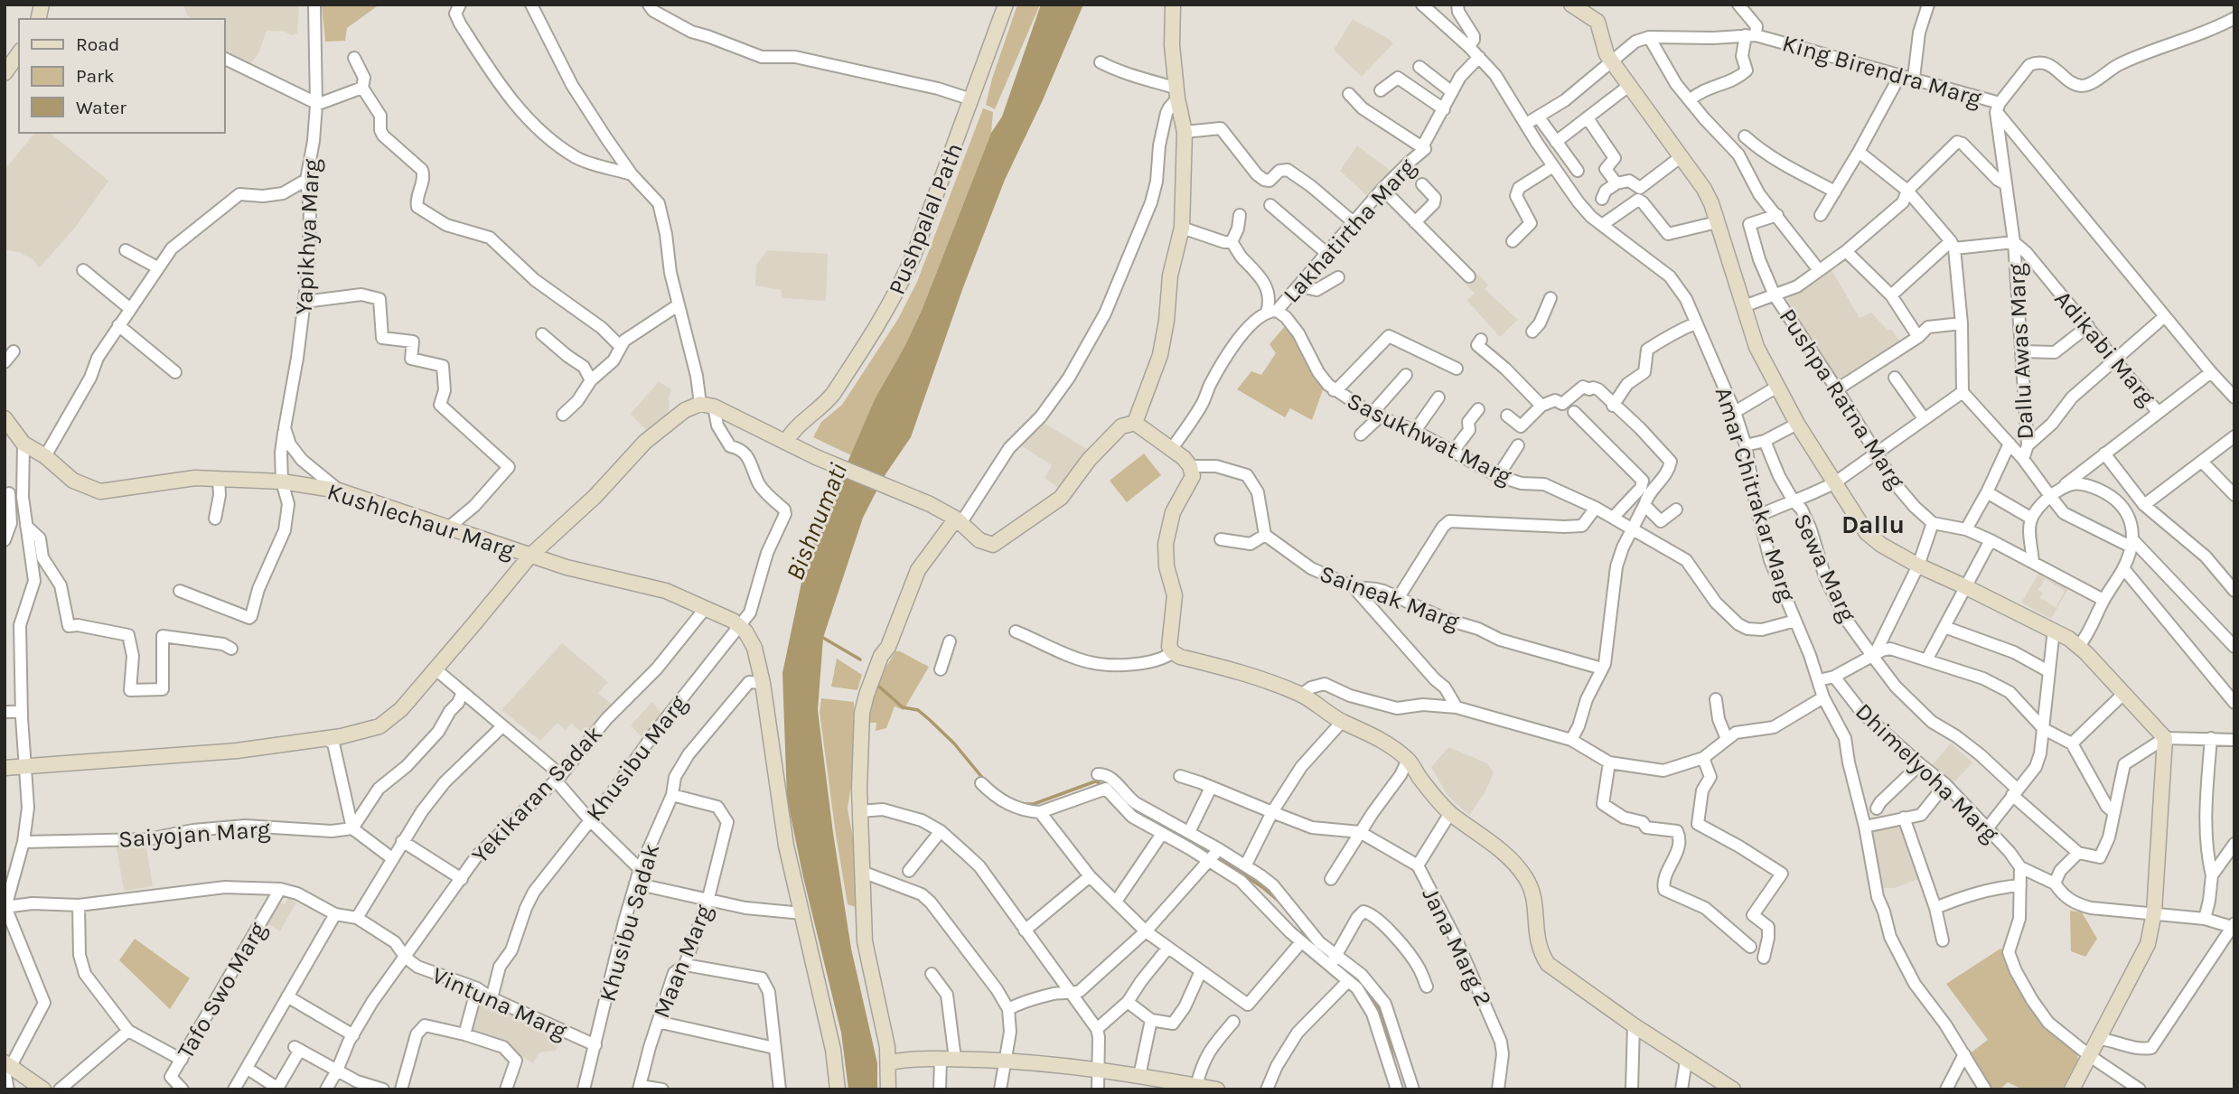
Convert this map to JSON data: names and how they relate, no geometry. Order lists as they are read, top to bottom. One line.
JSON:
{"streets":{"main road":["Pushpalal Path","Kushlechaur Marg"],"street":["King Birendra Marg","Lakhatirtha Marg","Yapikhya Marg","Adikabi Marg","Dallu Awas Marg","Pushpa Ratna Marg","Sasukhwat Marg","Amar Chitrakar Marg","Sewa Marg","Saineak Marg","Khusibu Marg","Dhimelyoha Marg","Yekikaran Sadak","Saiyojan Marg","Khusibu Sadak","Jana Marg 2","Maan Marg","Tafo Swo Marg","Vintuna Marg"]},"crossings":[["King Birendra Marg","Adikabi Marg"],["King Birendra Marg","Dallu Awas Marg"],["Lakhatirtha Marg","Sasukhwat Marg"],["Lakhatirtha Marg","Amar Chitrakar Marg"],["Yapikhya Marg","Kushlechaur Marg"],["Adikabi Marg","Dallu Awas Marg"],["Sasukhwat Marg","Amar Chitrakar Marg"],["Kushlechaur Marg","Khusibu Marg"],["Kushlechaur Marg","Yekikaran Sadak"],["Khusibu Marg","Vintuna Marg"],["Yekikaran Sadak","Vintuna Marg"],["Khusibu Sadak","Maan Marg"],["Khusibu Sadak","Vintuna Marg"]],"districts":["Dallu"],"water":["Bishnumati"],"legend":["Road","Park","Water"]}
